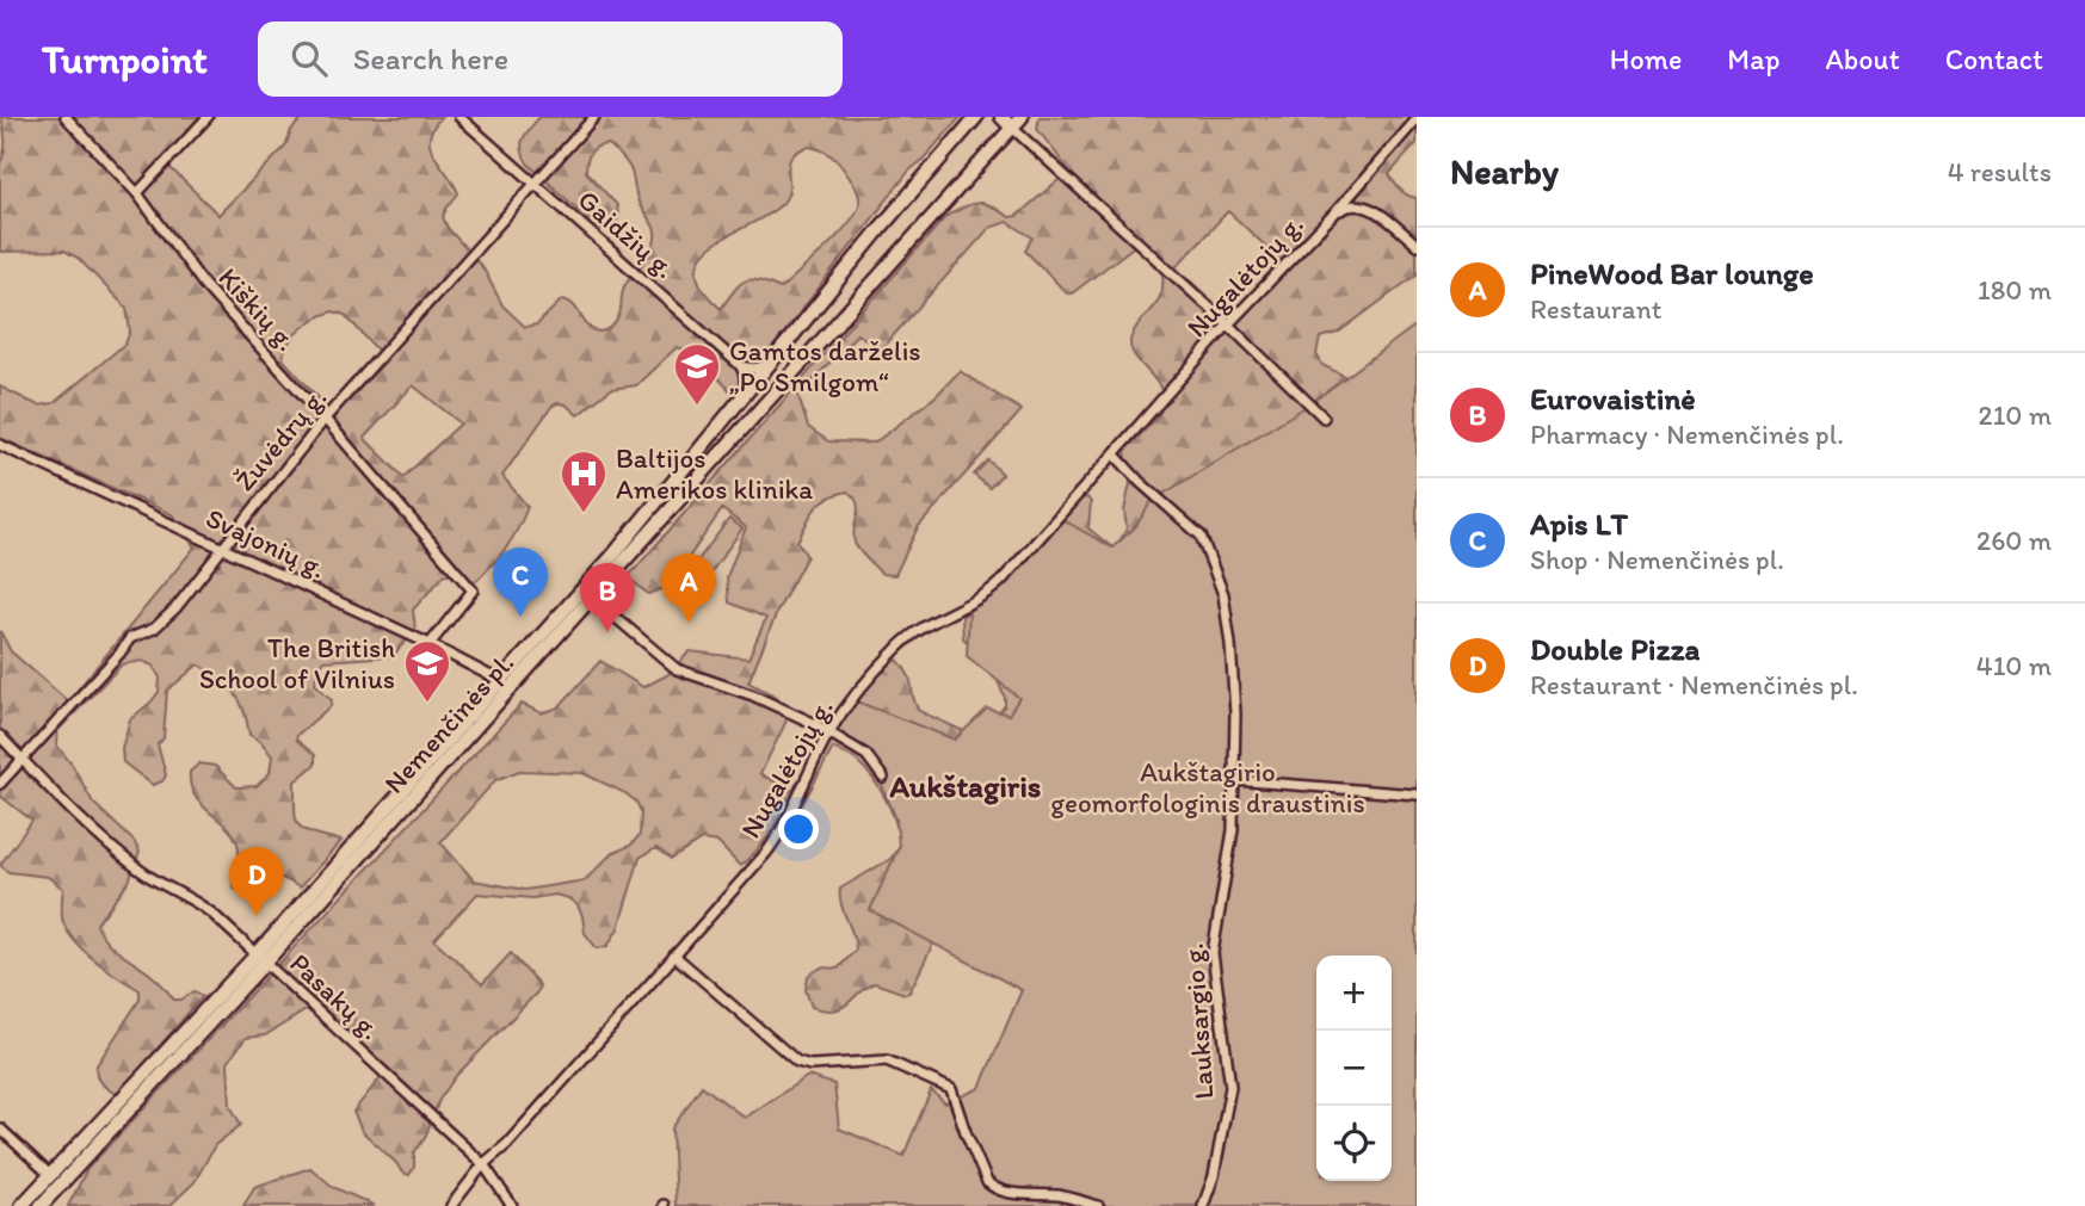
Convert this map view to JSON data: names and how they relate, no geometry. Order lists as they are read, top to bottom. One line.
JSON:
{"streets":{"main road":["Nemenčinės pl."],"street":["Gaidžių g.","Nugalėtojų g.","Kiškių g.","Žuvėdrų g.","Svajonių g.","Pasakų g.","Lauksargio g."]},"crossings":[["Gaidžių g.","Žuvėdrų g."],["Nugalėtojų g.","Pasakų g."],["Nugalėtojų g.","Lauksargio g."],["Kiškių g.","Žuvėdrų g."],["Kiškių g.","Svajonių g."],["Žuvėdrų g.","Svajonių g."],["Žuvėdrų g.","Pasakų g."],["Svajonių g.","Nemenčinės pl."],["Nemenčinės pl.","Pasakų g."]],"districts":["Aukštagiris"],"parks":["Aukštagirio geomorfologinis draustinis"],"places":{"school or university":["Gamtos darželis „Po Smilgom“","The British School of Vilnius"],"hospital":["Baltijos Amerikos klinika"]},"page":{"header":"Turnpoint","search":"Search here","nav":["Home","Map","About","Contact"],"heading":["Nearby","4 results"],"list":[{"mark":"A","name":"PineWood Bar lounge","note":"Restaurant","value":"180 m"},{"mark":"B","name":"Eurovaistinė","note":"Pharmacy · Nemenčinės pl.","value":"210 m"},{"mark":"C","name":"Apis LT","note":"Shop · Nemenčinės pl.","value":"260 m"},{"mark":"D","name":"Double Pizza","note":"Restaurant · Nemenčinės pl.","value":"410 m"}],"pins":["C","A","B","D"],"map_buttons":["+","−"]}}
